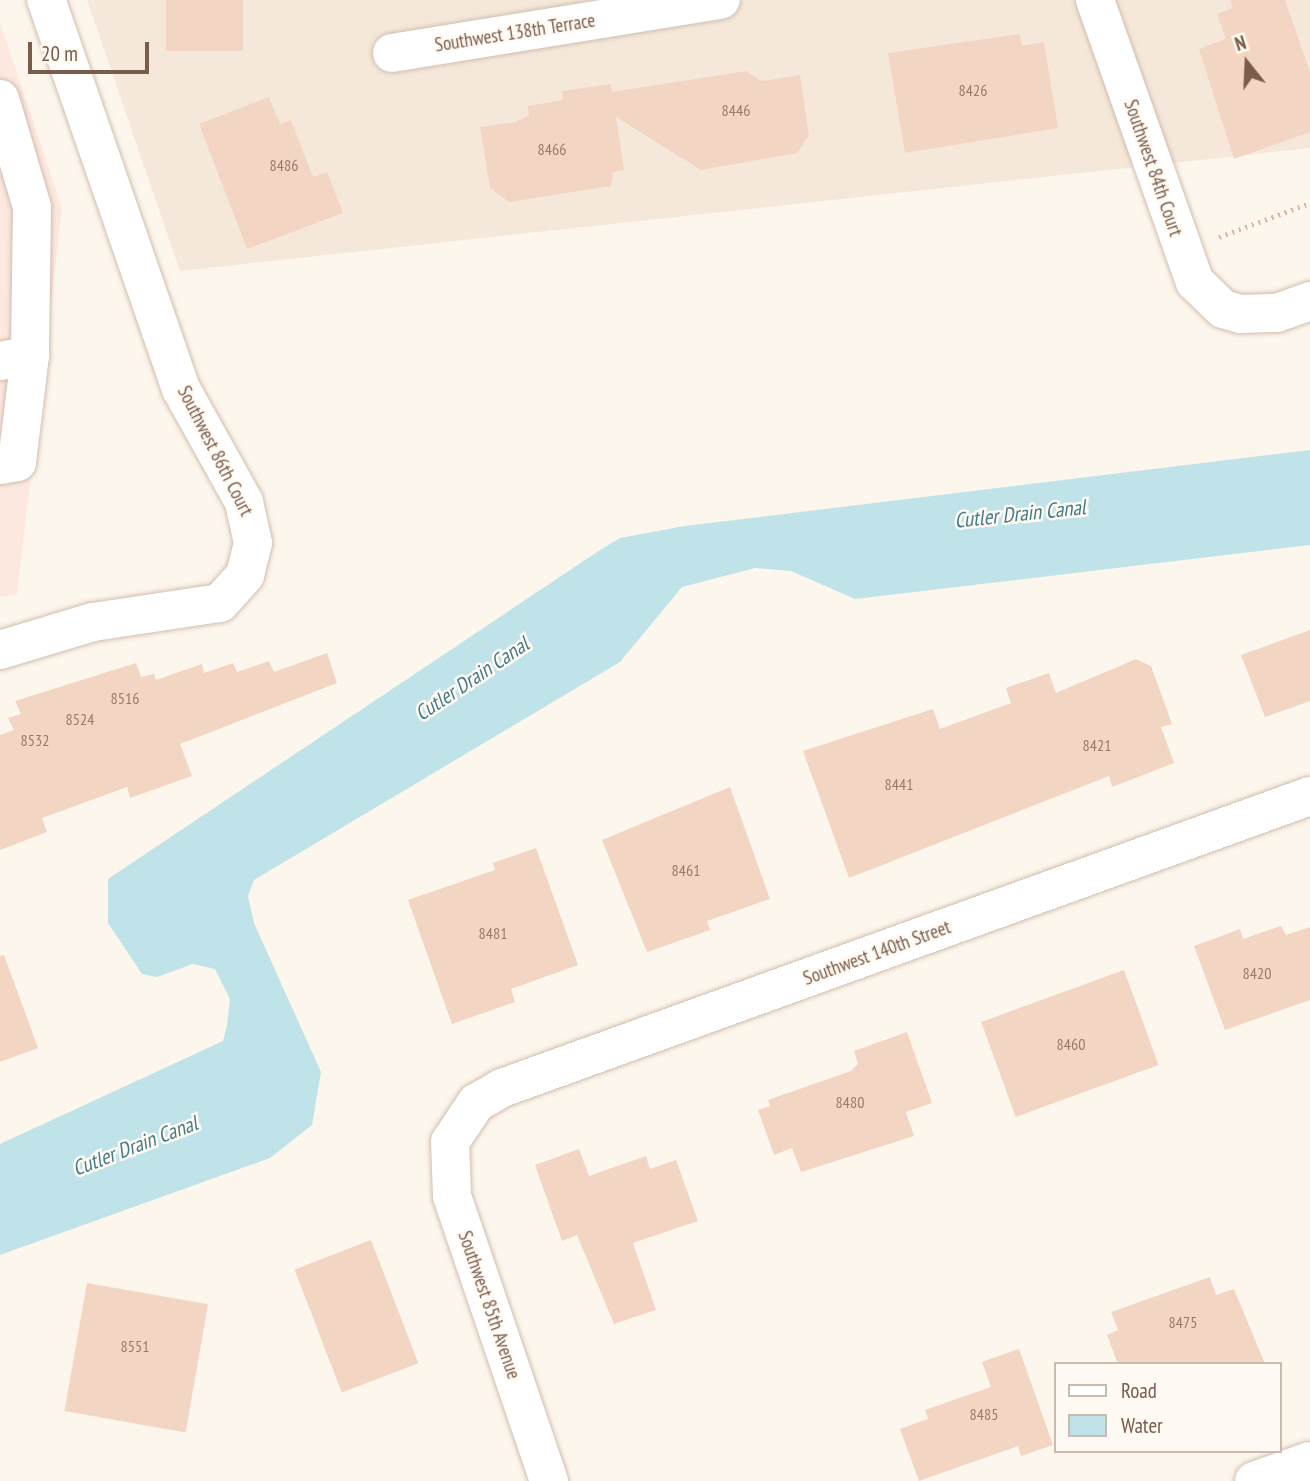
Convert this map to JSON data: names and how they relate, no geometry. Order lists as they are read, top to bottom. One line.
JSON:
{"streets":{"street":["Southwest 138th Terrace","Southwest 84th Court","Southwest 86th Court","Southwest 140th Street","Southwest 85th Avenue"]},"crossings":[["Southwest 140th Street","Southwest 85th Avenue"]],"water":["Cutler Drain Canal"],"house_numbers":["8426","8446","8466","8486","8516","8524","8532","8421","8441","8461","8481","8420","8460","8480","8475","8551","8485"],"legend":["Road","Water"],"scale_bar":"20 m","north":"top"}
